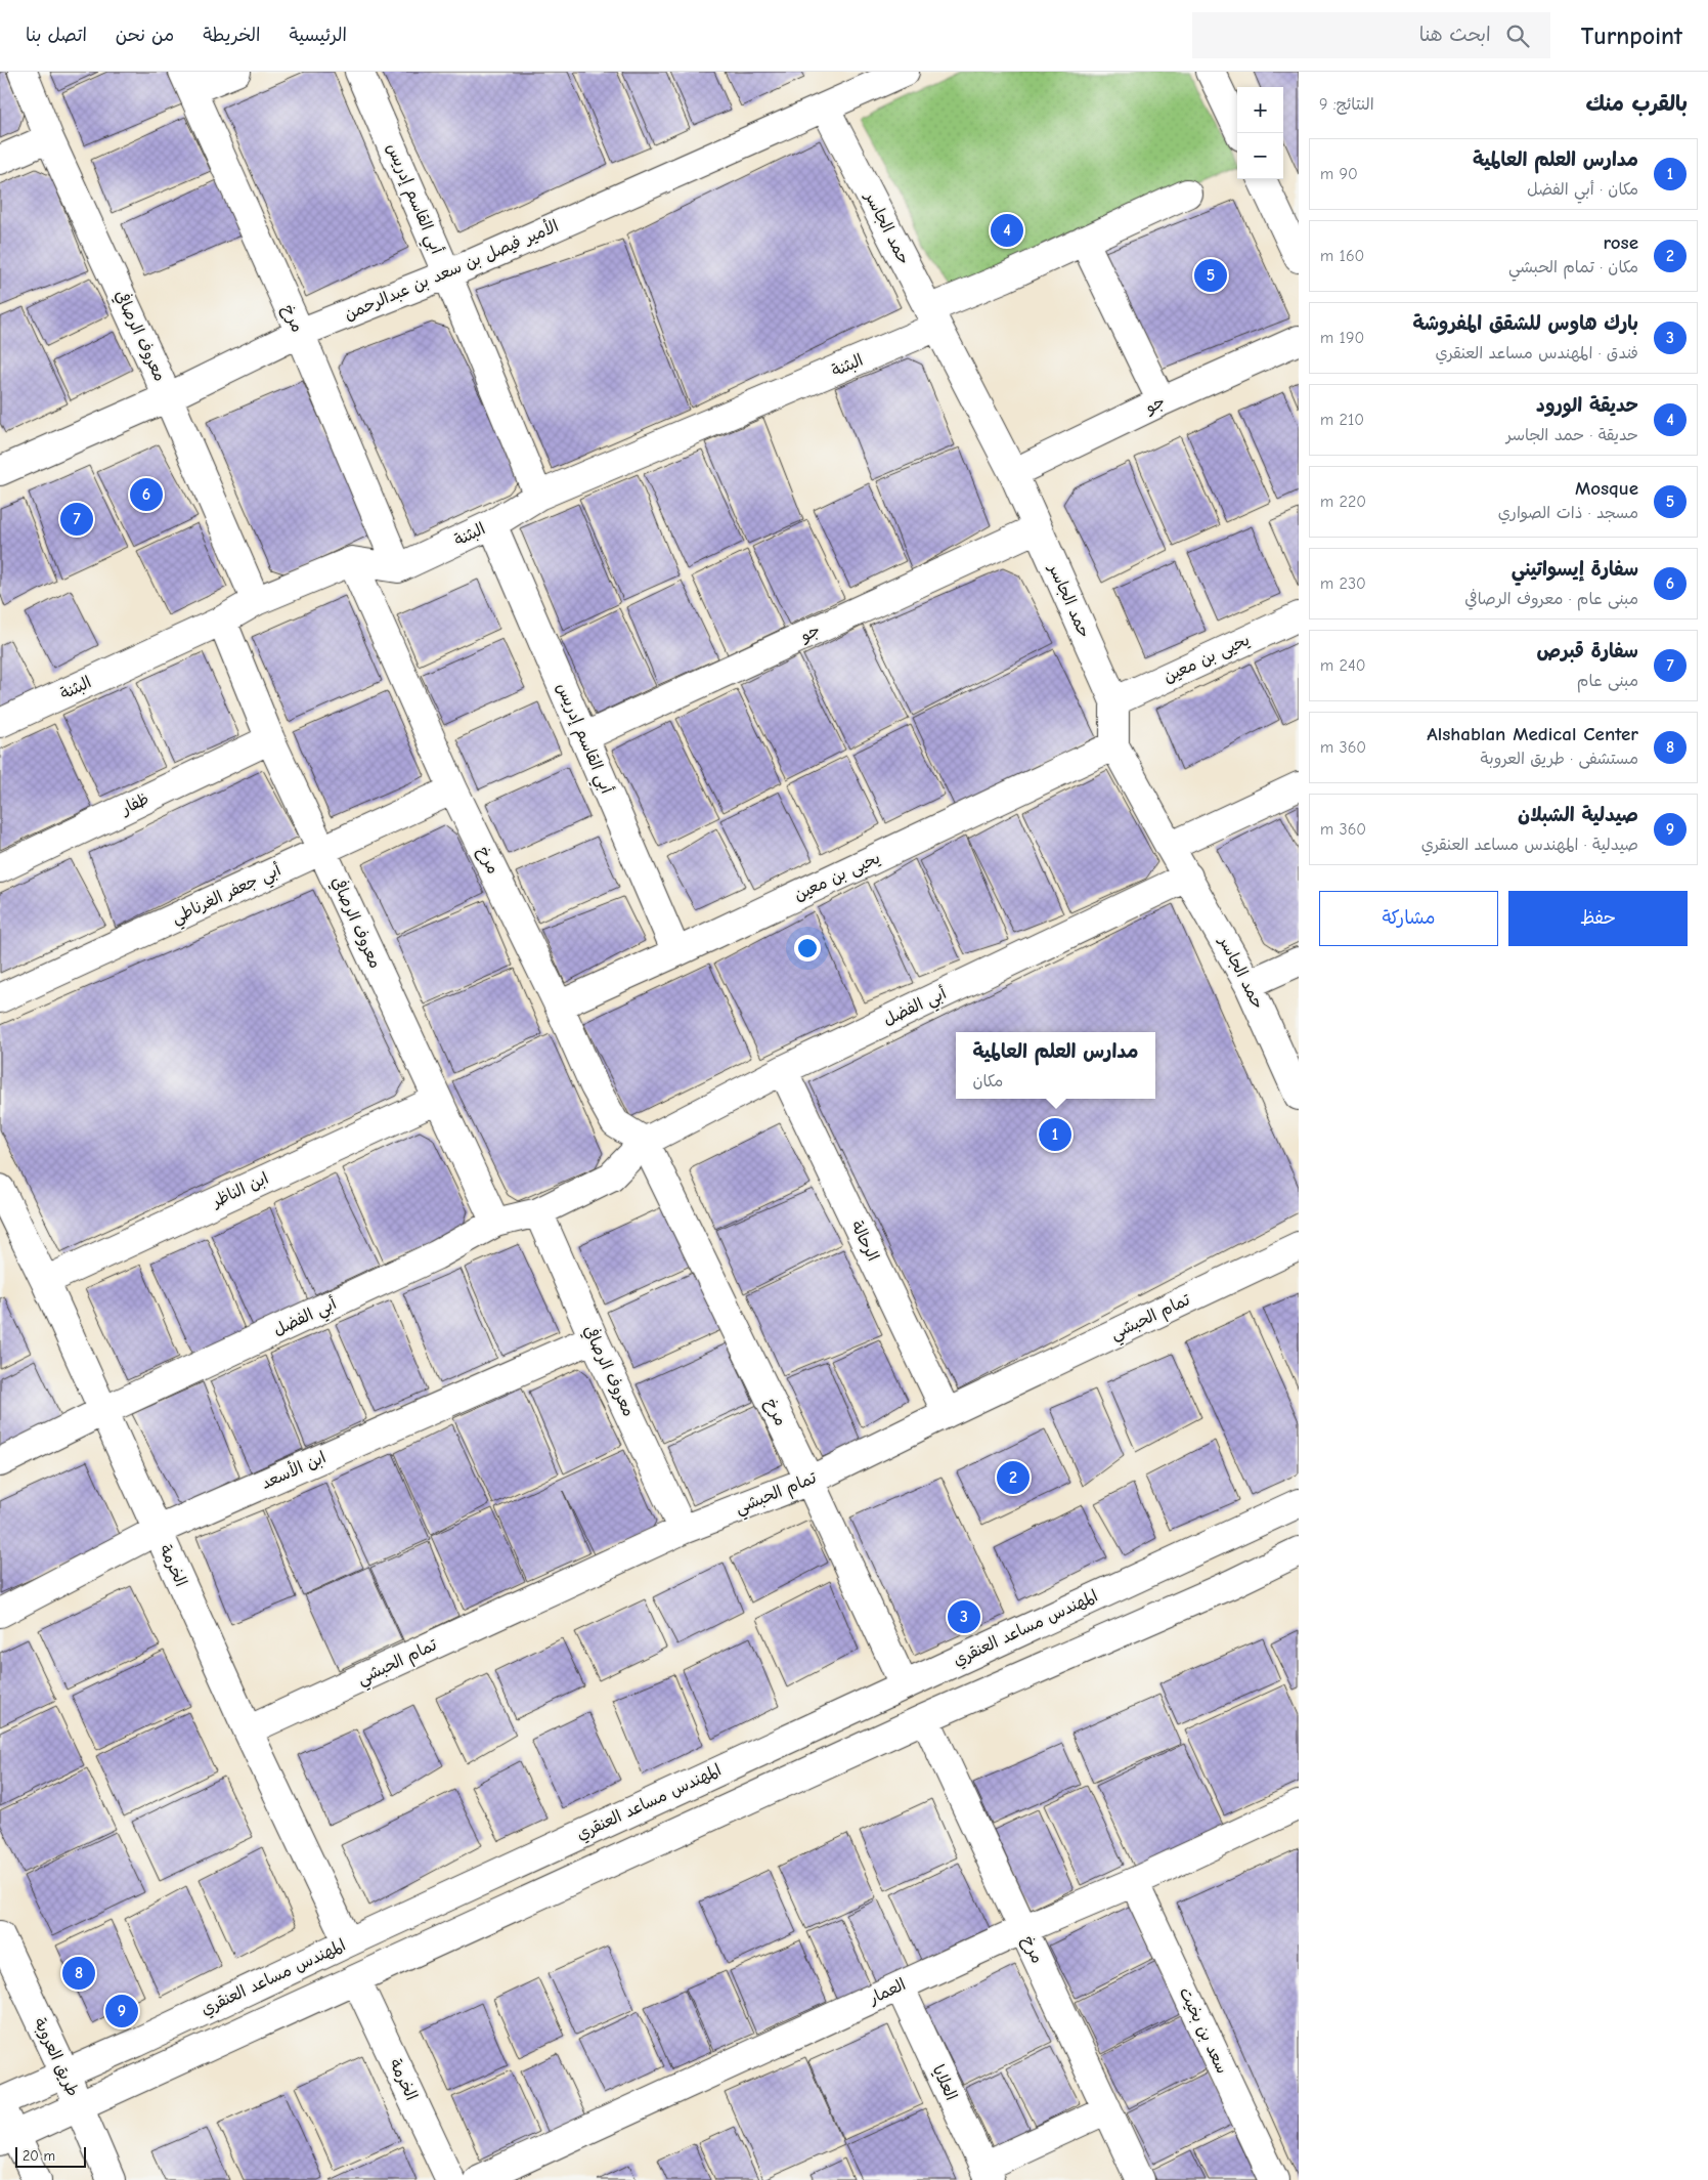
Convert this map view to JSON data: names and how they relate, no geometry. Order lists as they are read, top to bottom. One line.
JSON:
{"streets":{"street":["أبي القاسم إدريس","حمد الجاسر","الأمير فيصل بن سعد بن عبدالرحمن","مرخ","معروف الرصافي","البثنة","جو","يحيى بن معين","ظفار","أبي جعفر الغرناطي","أبي الفضل","ابن الناظر","الرحالة","تمام الحبشي","ابن الأسعد","الخرمة","المهندس مساعد العنقري","العمار","سعد بن بخيت","طريق العروبة","العلايا"]},"crossings":[["أبي القاسم إدريس","الأمير فيصل بن سعد بن عبدالرحمن"],["أبي القاسم إدريس","البثنة"],["أبي القاسم إدريس","جو"],["أبي القاسم إدريس","يحيى بن معين"],["حمد الجاسر","الأمير فيصل بن سعد بن عبدالرحمن"],["حمد الجاسر","البثنة"],["حمد الجاسر","جو"],["حمد الجاسر","يحيى بن معين"],["حمد الجاسر","أبي الفضل"],["الأمير فيصل بن سعد بن عبدالرحمن","مرخ"],["الأمير فيصل بن سعد بن عبدالرحمن","معروف الرصافي"],["مرخ","البثنة"],["مرخ","يحيى بن معين"],["مرخ","أبي جعفر الغرناطي"],["مرخ","أبي الفضل"],["مرخ","تمام الحبشي"],["مرخ","المهندس مساعد العنقري"],["مرخ","العمار"],["معروف الرصافي","البثنة"],["معروف الرصافي","ظفار"],["معروف الرصافي","أبي جعفر الغرناطي"],["معروف الرصافي","أبي الفضل"],["معروف الرصافي","ابن الناظر"],["معروف الرصافي","تمام الحبشي"],["معروف الرصافي","ابن الأسعد"],["أبي الفضل","الرحالة"],["أبي الفضل","الخرمة"],["ابن الناظر","الخرمة"],["الرحالة","تمام الحبشي"],["تمام الحبشي","الخرمة"],["ابن الأسعد","الخرمة"],["الخرمة","المهندس مساعد العنقري"],["المهندس مساعد العنقري","طريق العروبة"],["العمار","سعد بن بخيت"],["العمار","العلايا"]],"scale_bar":"20 m","page":{"header":"Turnpoint","search":"ابحث هنا","nav":["الرئيسية","الخريطة","من نحن","اتصل بنا"],"heading":["بالقرب منك","النتائج: 9"],"map_buttons":["+","−"],"list":[{"mark":"1","name":"مدارس العلم العالمية","note":"مكان · أبي الفضل","value":"90 m"},{"mark":"2","name":"rose","note":"مكان · تمام الحبشي","value":"160 m"},{"mark":"3","name":"بارك هاوس للشقق المفروشة","note":"فندق · المهندس مساعد العنقري","value":"190 m"},{"mark":"4","name":"حديقة الورود","note":"حديقة · حمد الجاسر","value":"210 m"},{"mark":"5","name":"Mosque","note":"مسجد · ذات الصواري","value":"220 m"},{"mark":"6","name":"سفارة إيسواتيني","note":"مبنى عام · معروف الرصافي","value":"230 m"},{"mark":"7","name":"سفارة قبرص","note":"مبنى عام","value":"240 m"},{"mark":"8","name":"Alshablan Medical Center","note":"مستشفى · طريق العروبة","value":"360 m"},{"mark":"9","name":"صيدلية الشبلان","note":"صيدلية · المهندس مساعد العنقري","value":"360 m"}],"pins":["4","5","6","7","1","2","3","8","9"],"buttons":["حفظ","مشاركة"],"popup":["مدارس العلم العالمية","مكان"],"scale":"20 m"}}
